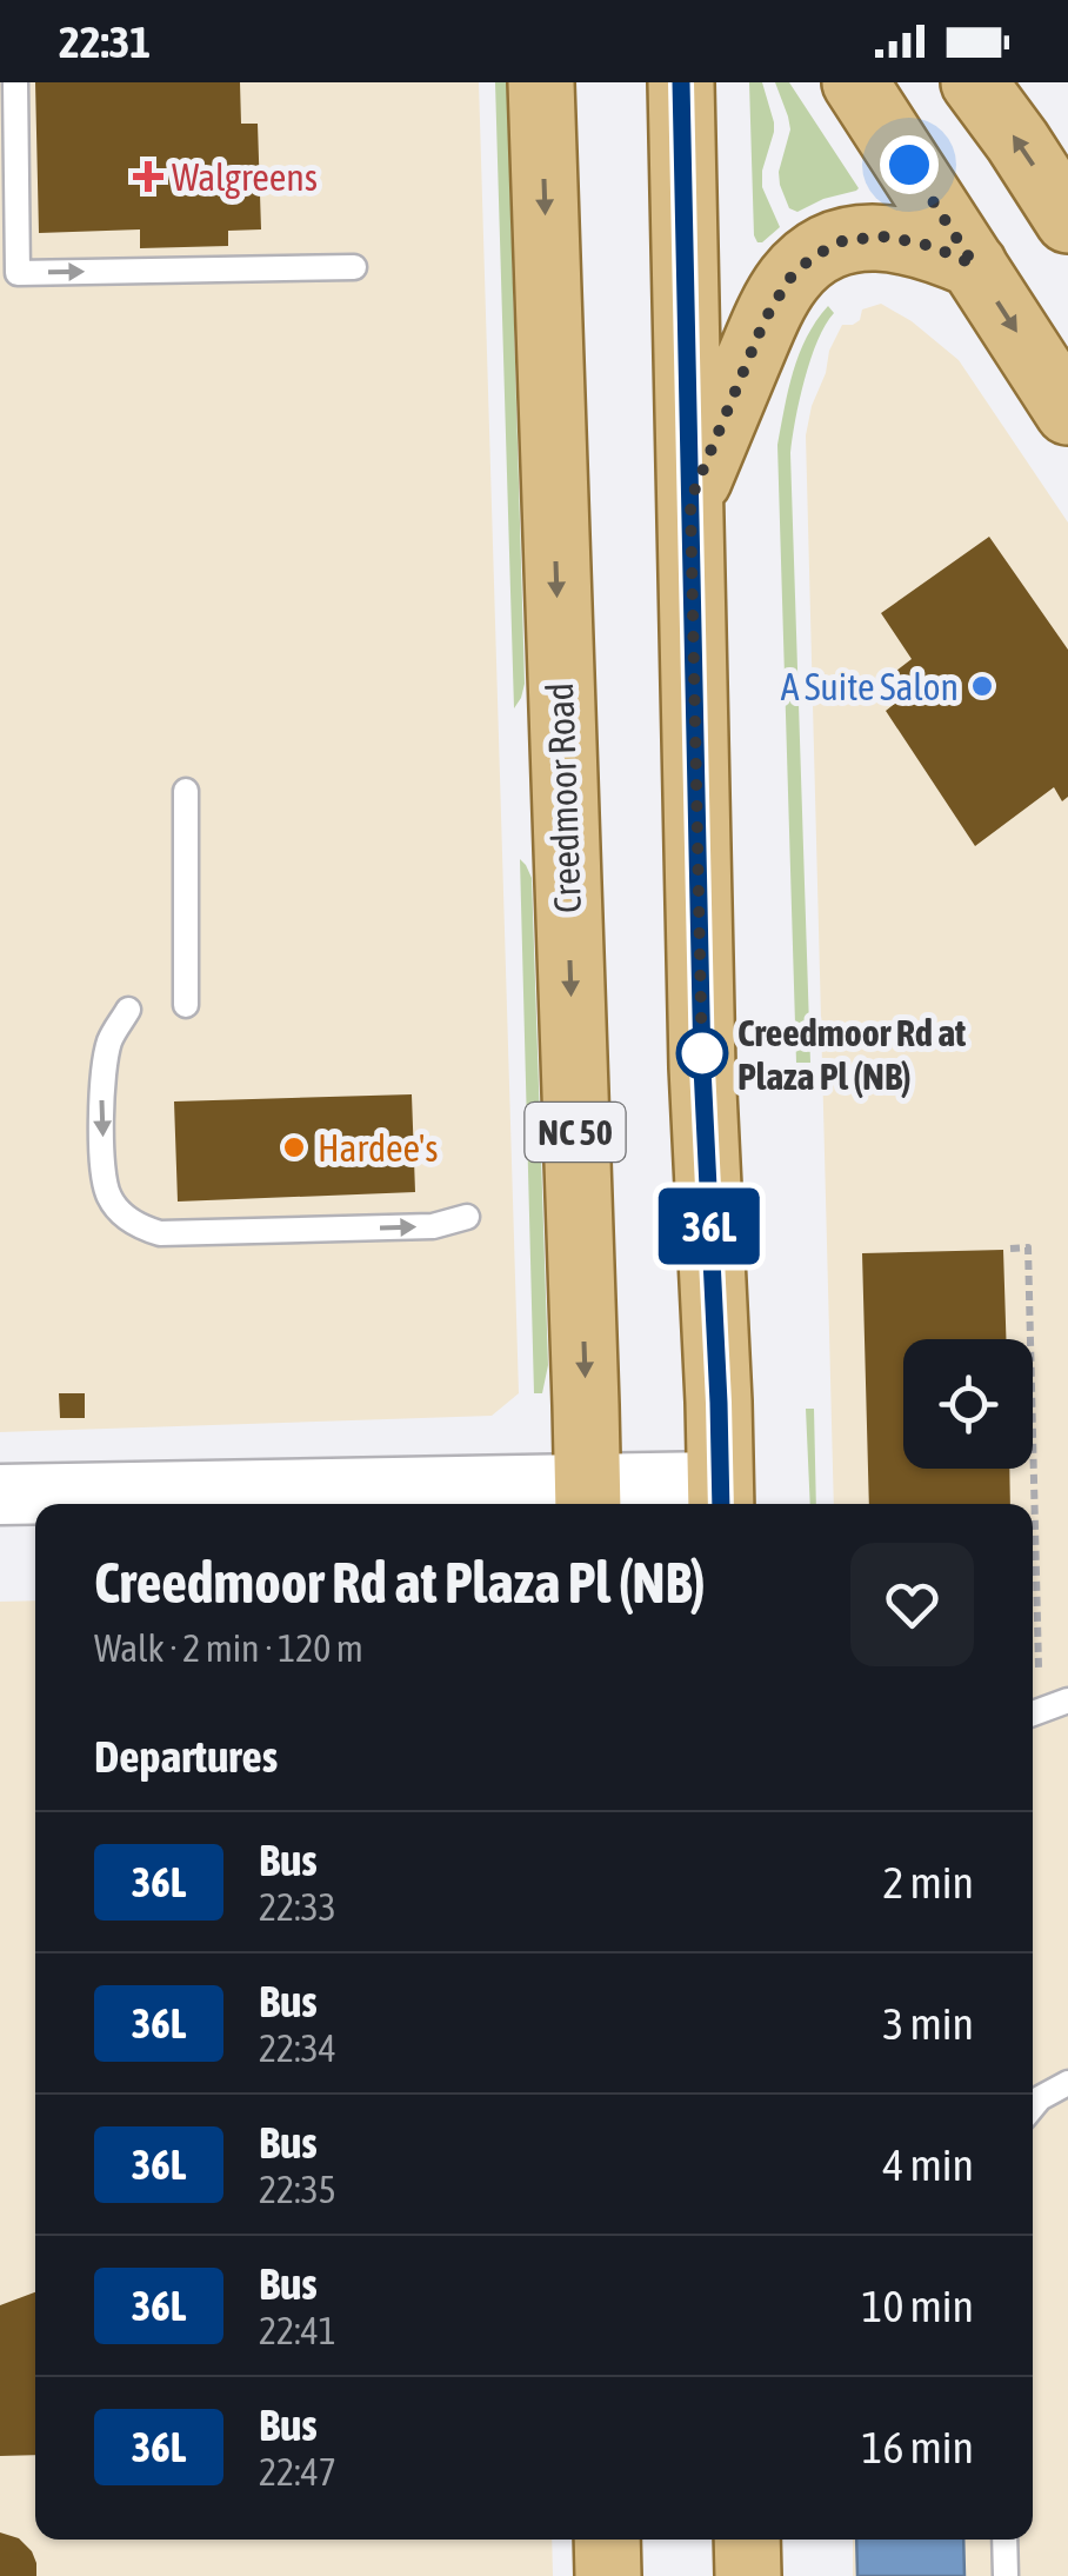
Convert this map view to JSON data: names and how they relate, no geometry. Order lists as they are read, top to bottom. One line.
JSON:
{"streets":{"main road":["Creedmoor Road","NC 50"]},"places":{"health":["Walgreens"],"other":["A Suite Salon","Creedmoor Rd at Plaza Pl (NB)","Hardee's"]},"lines":["bus line 36L"],"page":{"status":"22:31","on_map":"36L","heading":[["Creedmoor Rd at Plaza Pl (NB)","Walk · 2 min · 120 m"],"Departures"],"list":[{"mark":"36L","name":"Bus","note":"22:33","value":"2 min"},{"mark":"36L","name":"Bus","note":"22:34","value":"3 min"},{"mark":"36L","name":"Bus","note":"22:35","value":"4 min"},{"mark":"36L","name":"Bus","note":"22:41","value":"10 min"},{"mark":"36L","name":"Bus","note":"22:47","value":"16 min"}]}}
